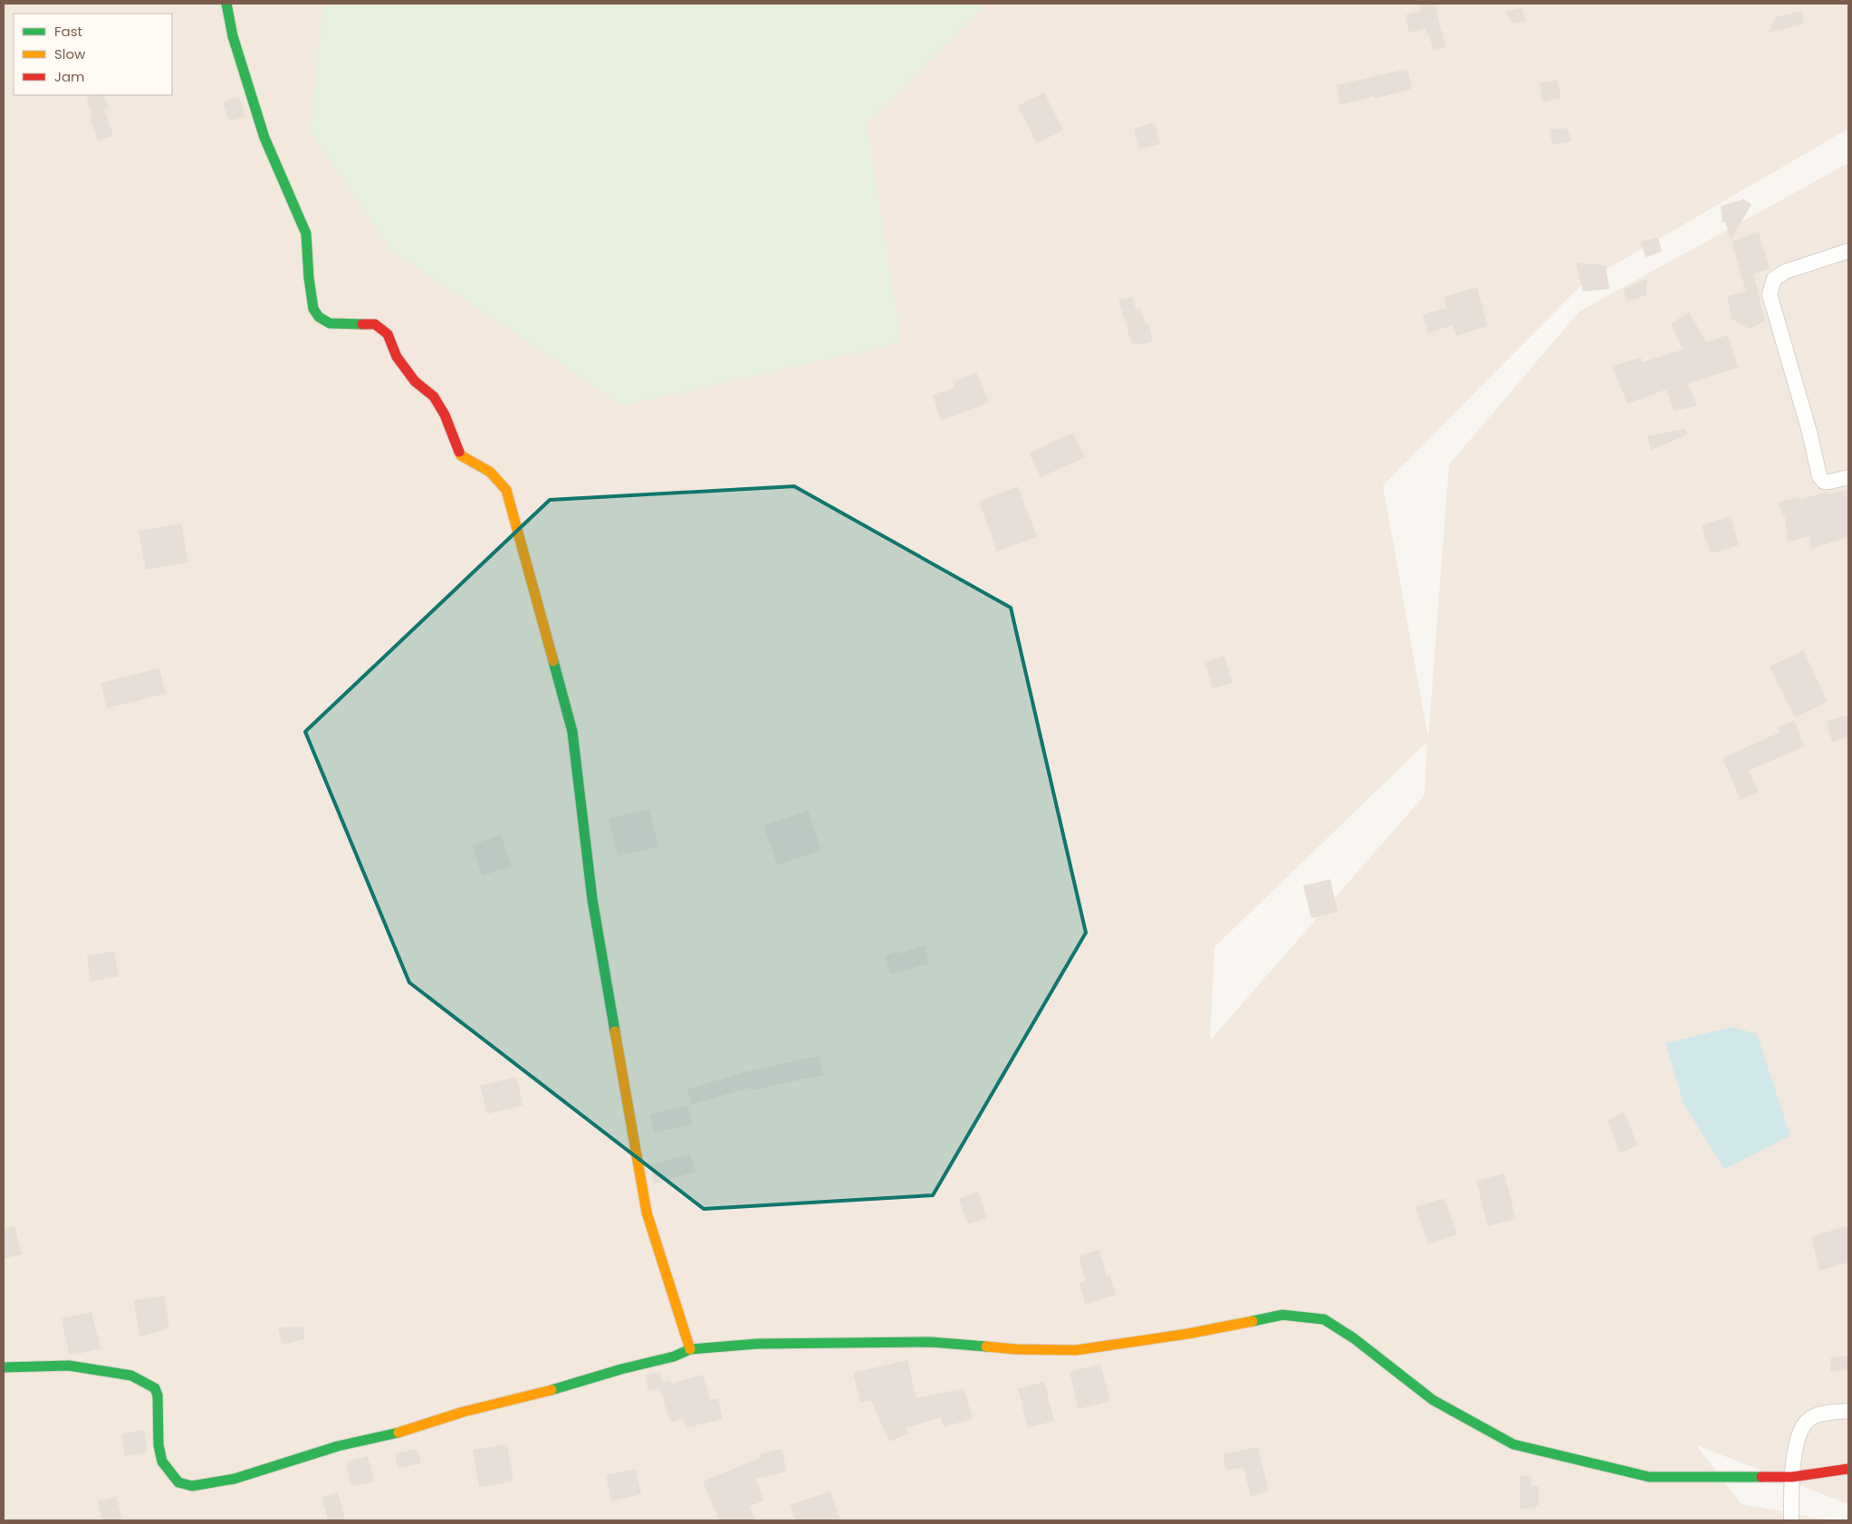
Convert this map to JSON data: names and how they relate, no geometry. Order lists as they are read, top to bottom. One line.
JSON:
{"legend":["Fast","Slow","Jam"]}
